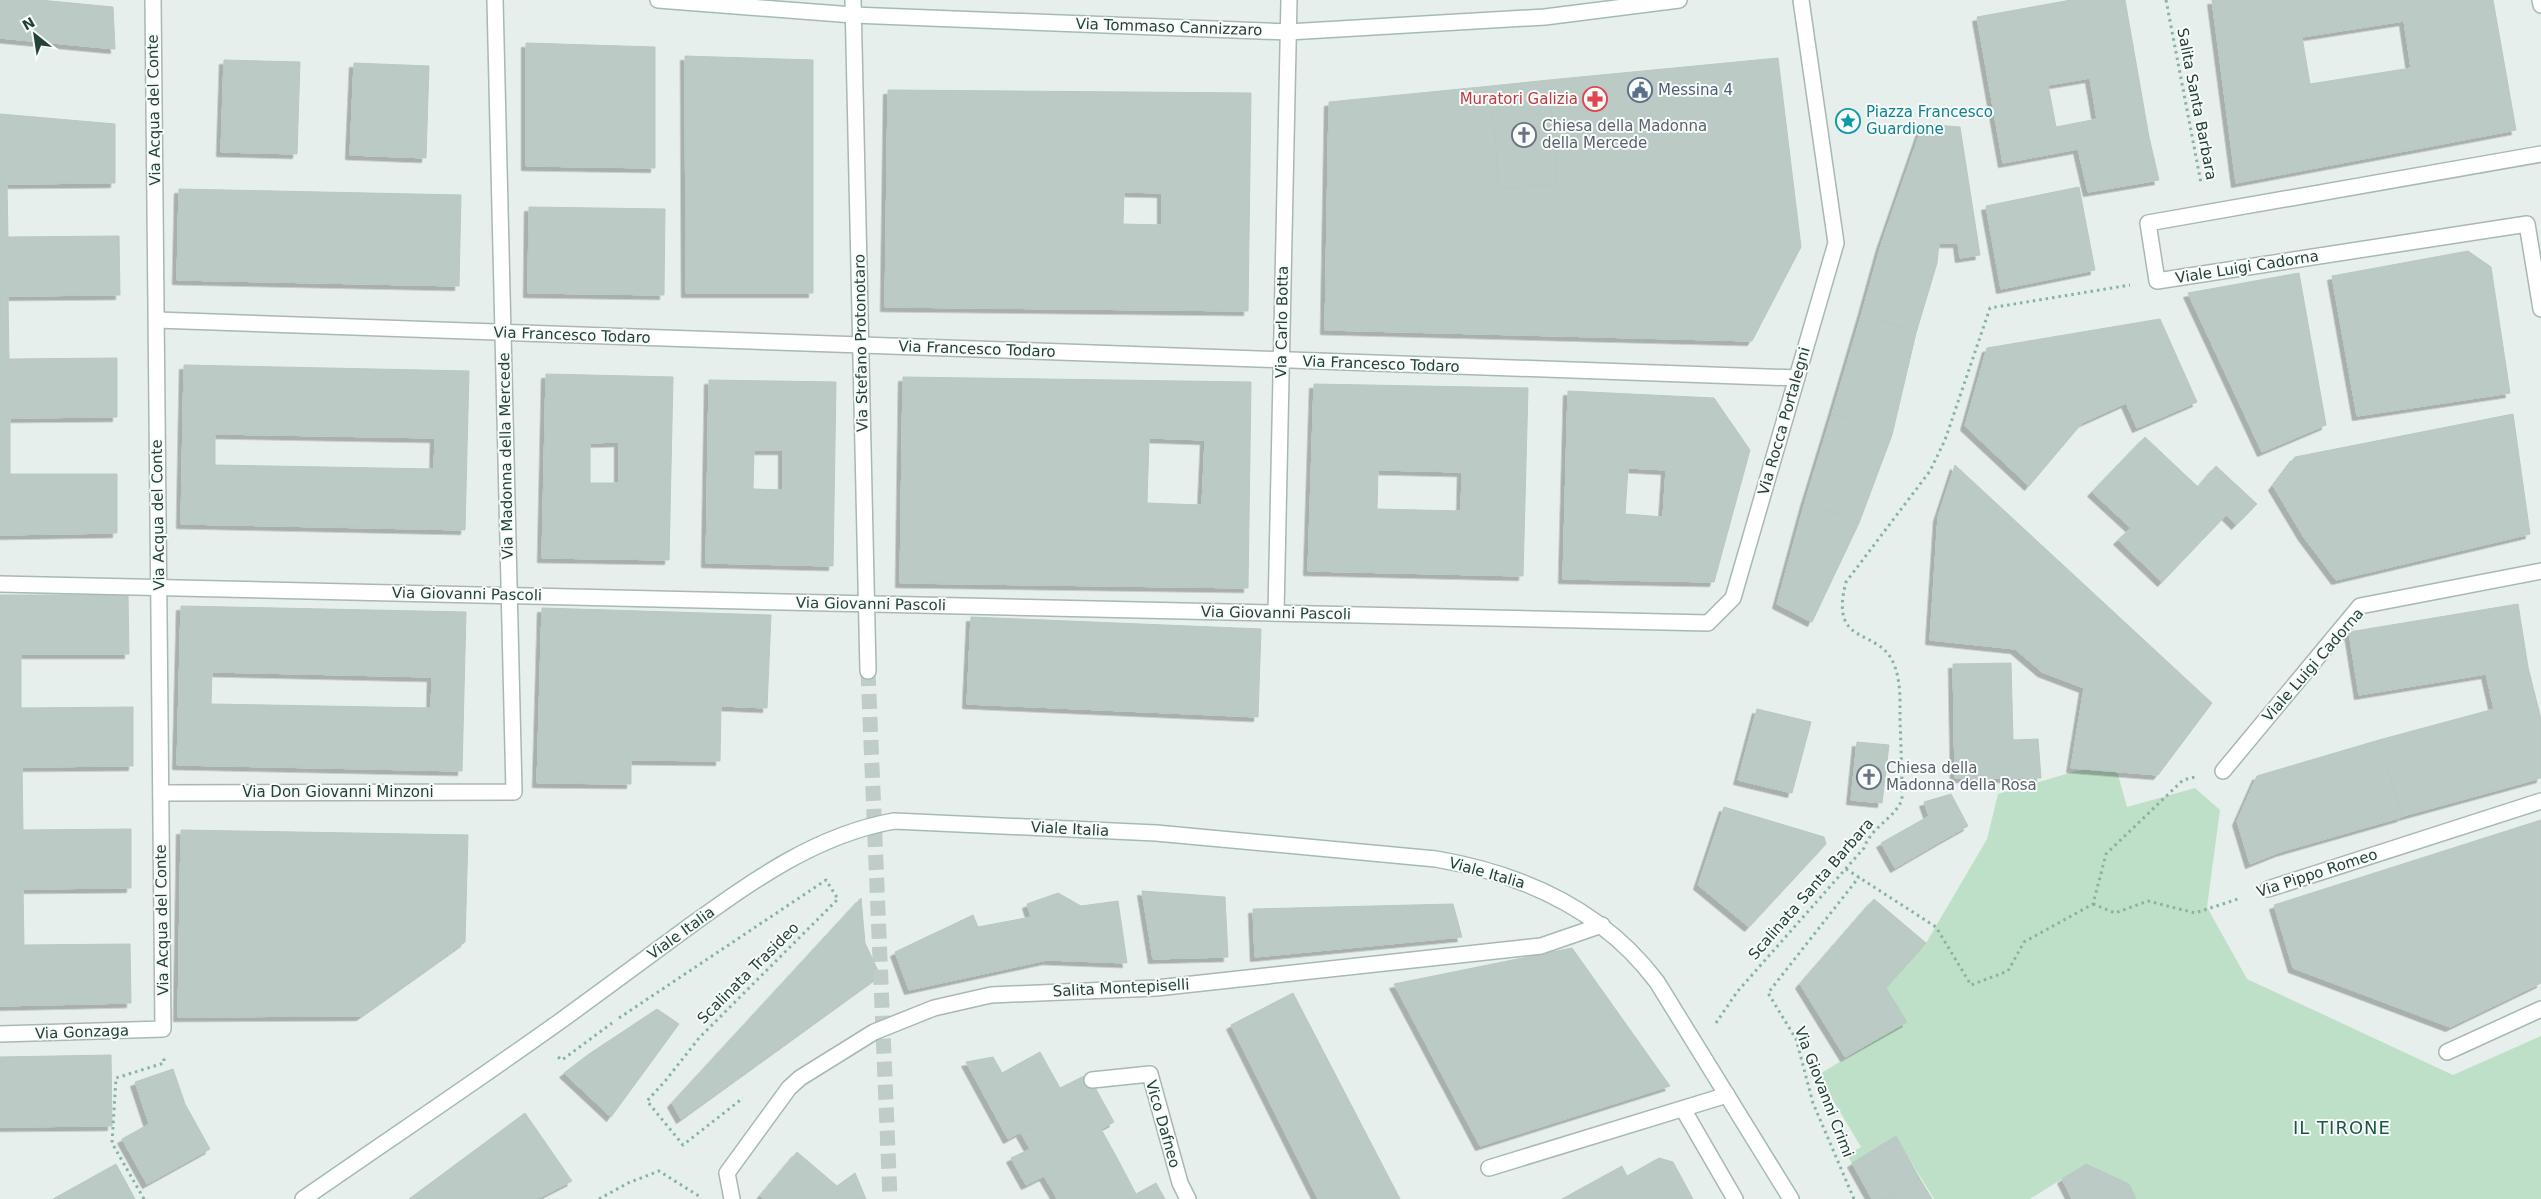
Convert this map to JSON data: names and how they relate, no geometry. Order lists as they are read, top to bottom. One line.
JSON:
{"streets":{"street":["Via Tommaso Cannizzaro","Via Acqua del Conte","Viale Luigi Cadorna","Via Carlo Botta","Via Francesco Todaro","Via Stefano Protonotaro","Via Rocca Portalegni","Via Madonna della Mercede","Via Giovanni Pascoli","Via Don Giovanni Minzoni","Viale Italia","Via Pippo Romeo","Salita Montepiselli","Via Gonzaga","Vico Dafneo"],"path":["Salita Santa Barbara","Scalinata Santa Barbara","Scalinata Trasideo","Via Giovanni Crimi"]},"crossings":[["Via Tommaso Cannizzaro","Via Carlo Botta"],["Via Tommaso Cannizzaro","Via Stefano Protonotaro"],["Salita Santa Barbara","Viale Luigi Cadorna"],["Via Acqua del Conte","Via Francesco Todaro"],["Via Acqua del Conte","Via Giovanni Pascoli"],["Via Acqua del Conte","Via Don Giovanni Minzoni"],["Via Acqua del Conte","Via Gonzaga"],["Viale Luigi Cadorna","Scalinata Santa Barbara"],["Via Carlo Botta","Via Francesco Todaro"],["Via Carlo Botta","Via Giovanni Pascoli"],["Via Francesco Todaro","Via Stefano Protonotaro"],["Via Francesco Todaro","Via Rocca Portalegni"],["Via Francesco Todaro","Via Madonna della Mercede"],["Via Stefano Protonotaro","Via Giovanni Pascoli"],["Via Rocca Portalegni","Via Giovanni Pascoli"],["Via Madonna della Mercede","Via Giovanni Pascoli"],["Via Madonna della Mercede","Via Don Giovanni Minzoni"],["Viale Italia","Scalinata Santa Barbara"],["Viale Italia","Scalinata Trasideo"],["Viale Italia","Salita Montepiselli"]],"districts":["IL TIRONE"],"places":{"public building":["Messina 4"],"pharmacy":["Muratori Galizia"],"place":["Piazza Francesco Guardione"],"church":["Chiesa della Madonna della Mercede","Chiesa della Madonna della Rosa"]},"north":"top left"}
